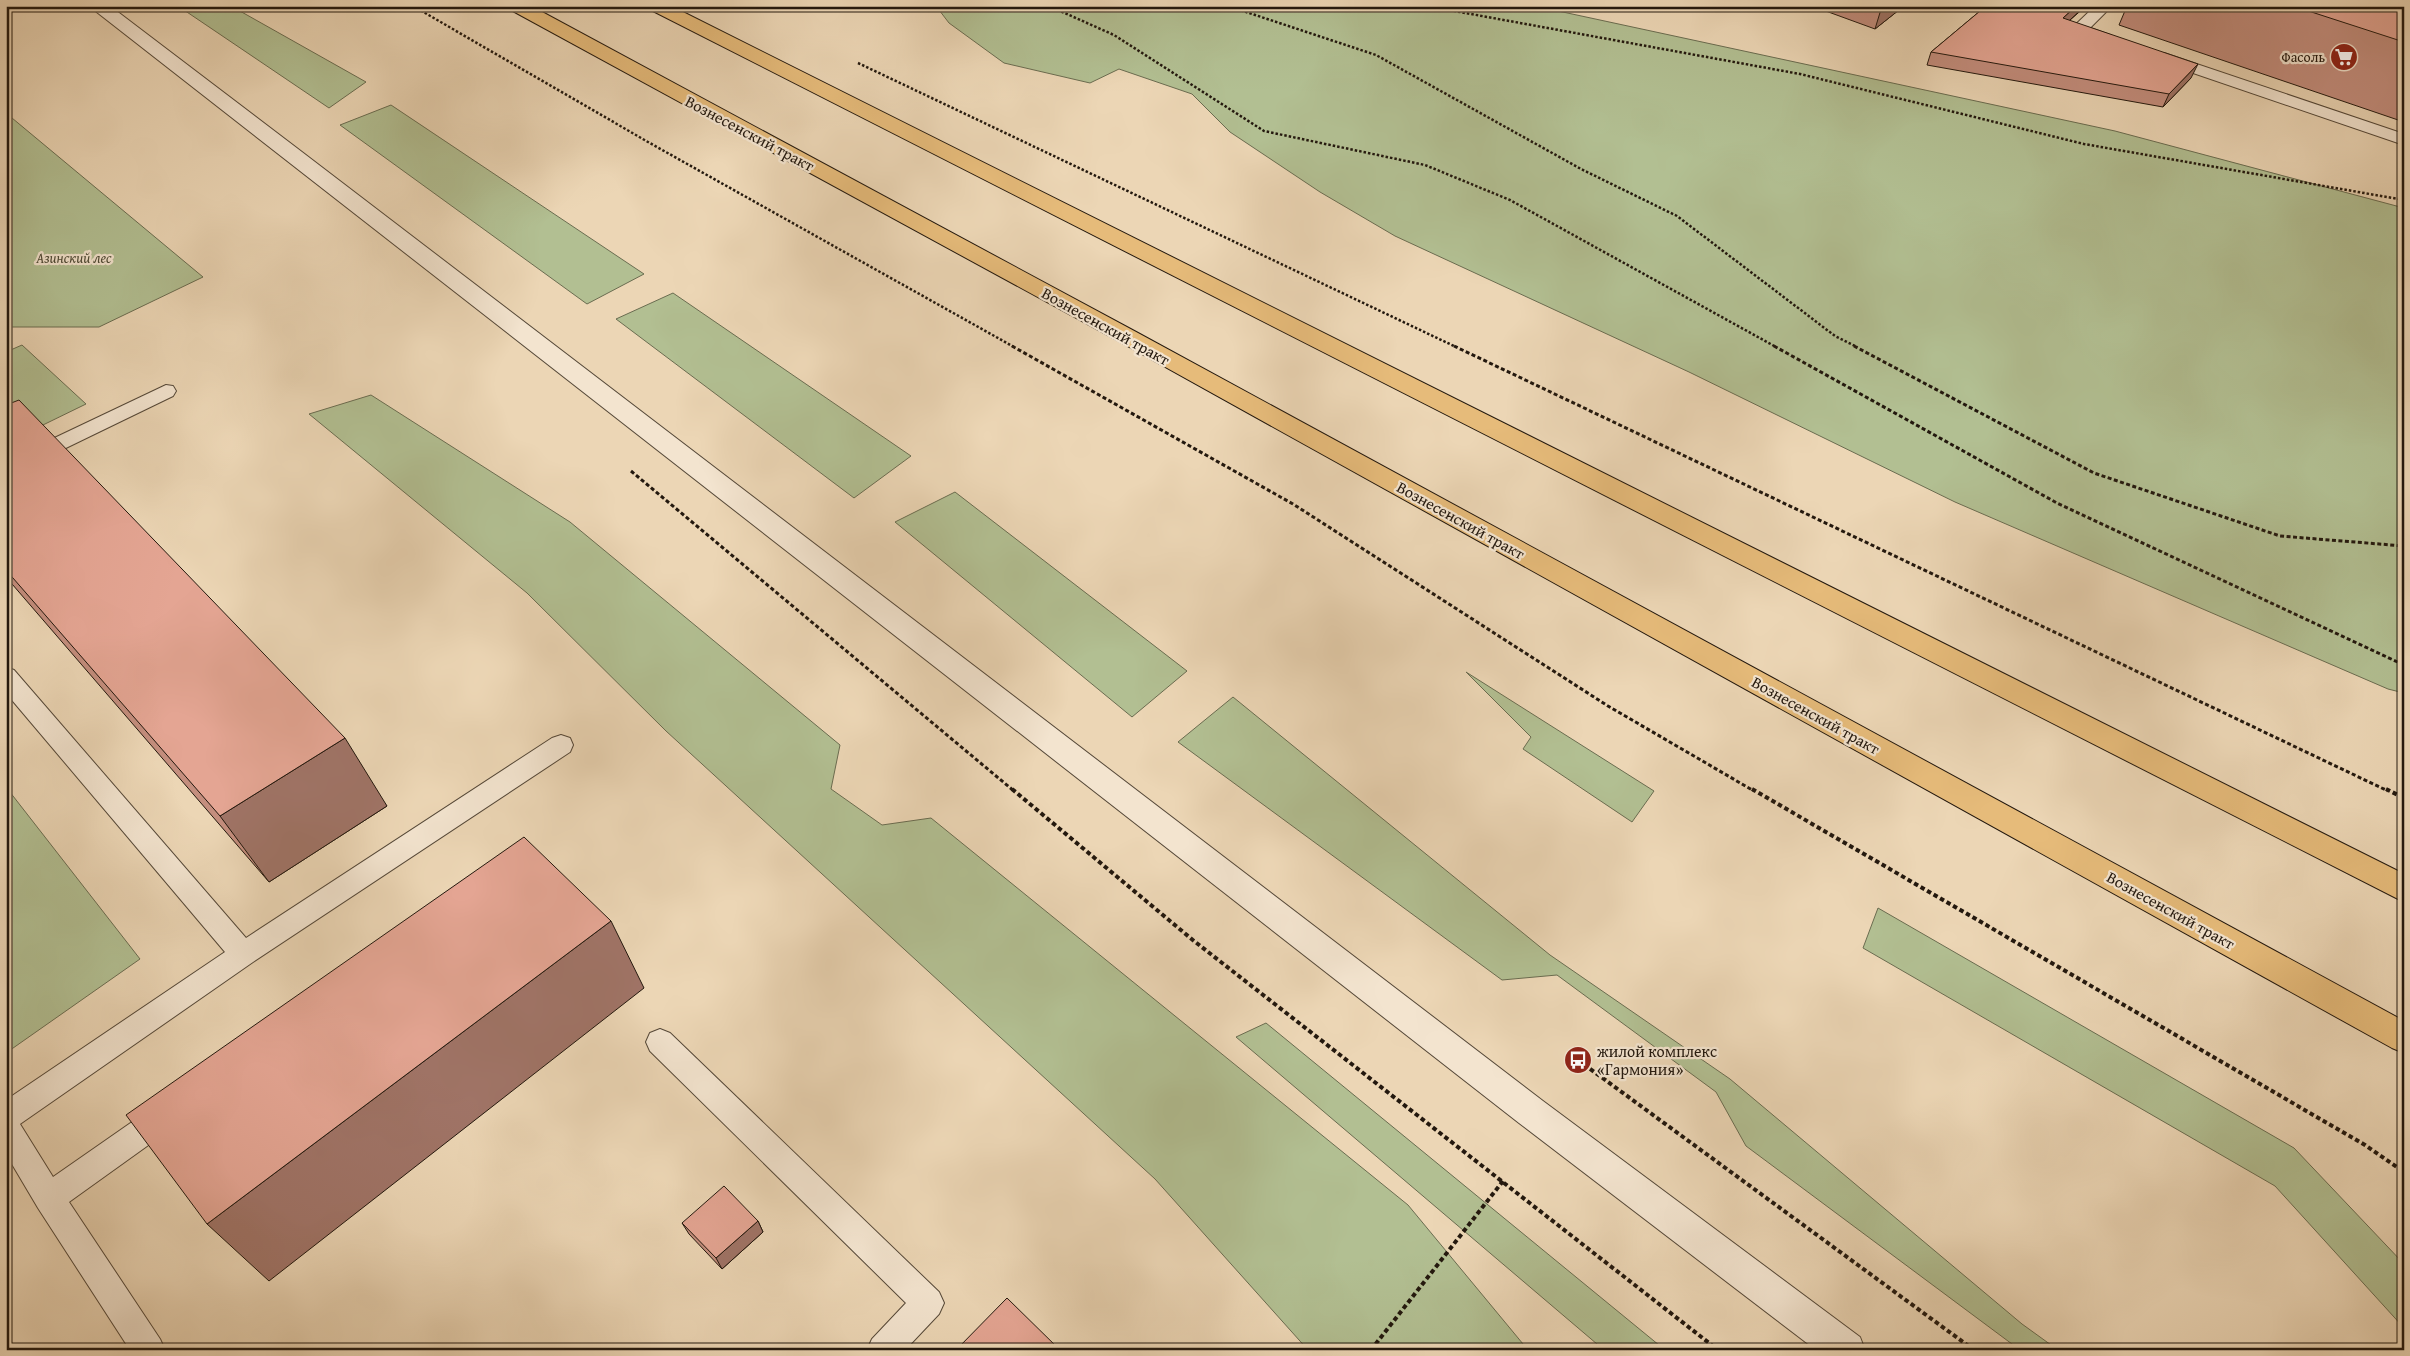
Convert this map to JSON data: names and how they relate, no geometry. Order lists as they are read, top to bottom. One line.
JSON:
{"streets":{"main road":["Вознесенский тракт"]},"parks":["Азинский лес"],"places":{"supermarket":["Фасоль"],"bus stop":["жилой комплекс «Гармония»"]}}
